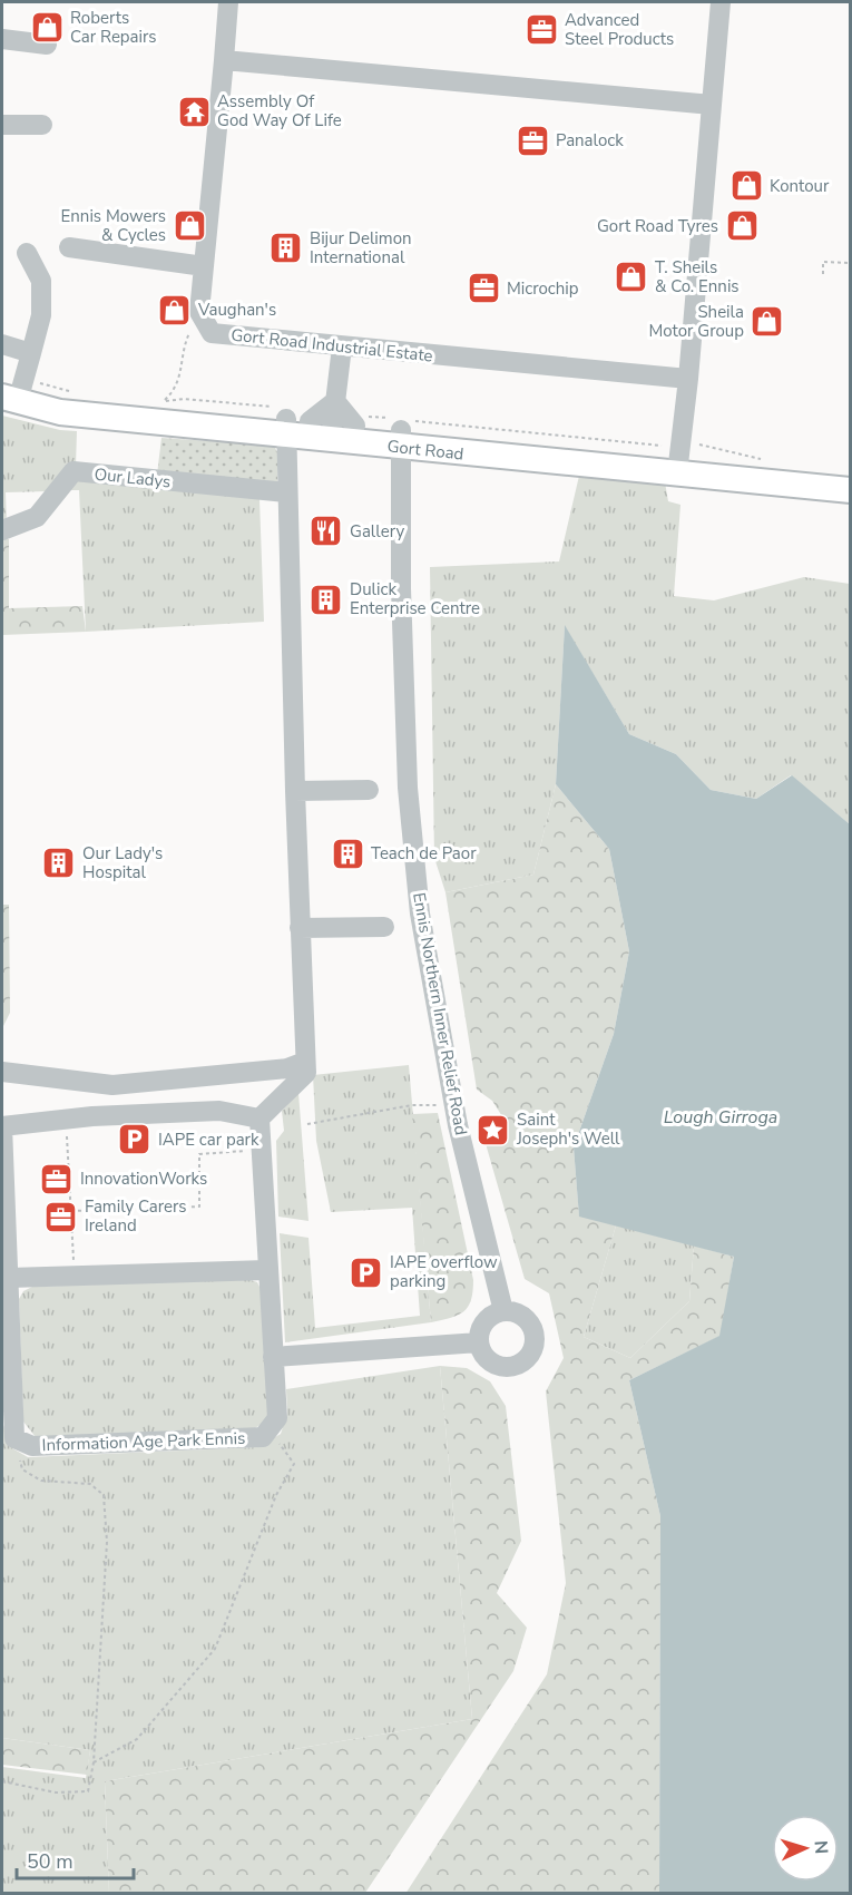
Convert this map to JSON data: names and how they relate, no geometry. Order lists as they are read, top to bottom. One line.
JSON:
{"streets":{"main road":["Gort Road"],"street":["Gort Road Industrial Estate","Our Ladys","Ennis Northern Inner Relief Road","Information Age Park Ennis"]},"crossings":[["Gort Road","Ennis Northern Inner Relief Road"]],"water":["Lough Girroga"],"places":{"shop":["Roberts Car Repairs","Kontour","Ennis Mowers & Cycles","Gort Road Tyres","T. Sheils & Co. Ennis","Vaughan's","Sheila Motor Group"],"office":["Advanced Steel Products","Panalock","Microchip","InnovationWorks","Family Carers Ireland"],"temple":["Assembly Of God Way Of Life"],"building":["Bijur Delimon International","Dulick Enterprise Centre","Teach de Paor","Our Lady's Hospital"],"restaurant":["Gallery"],"place":["Saint Joseph's Well"],"parking":["IAPE car park","IAPE overflow parking"]},"scale_bar":"50 m","north":"right"}
